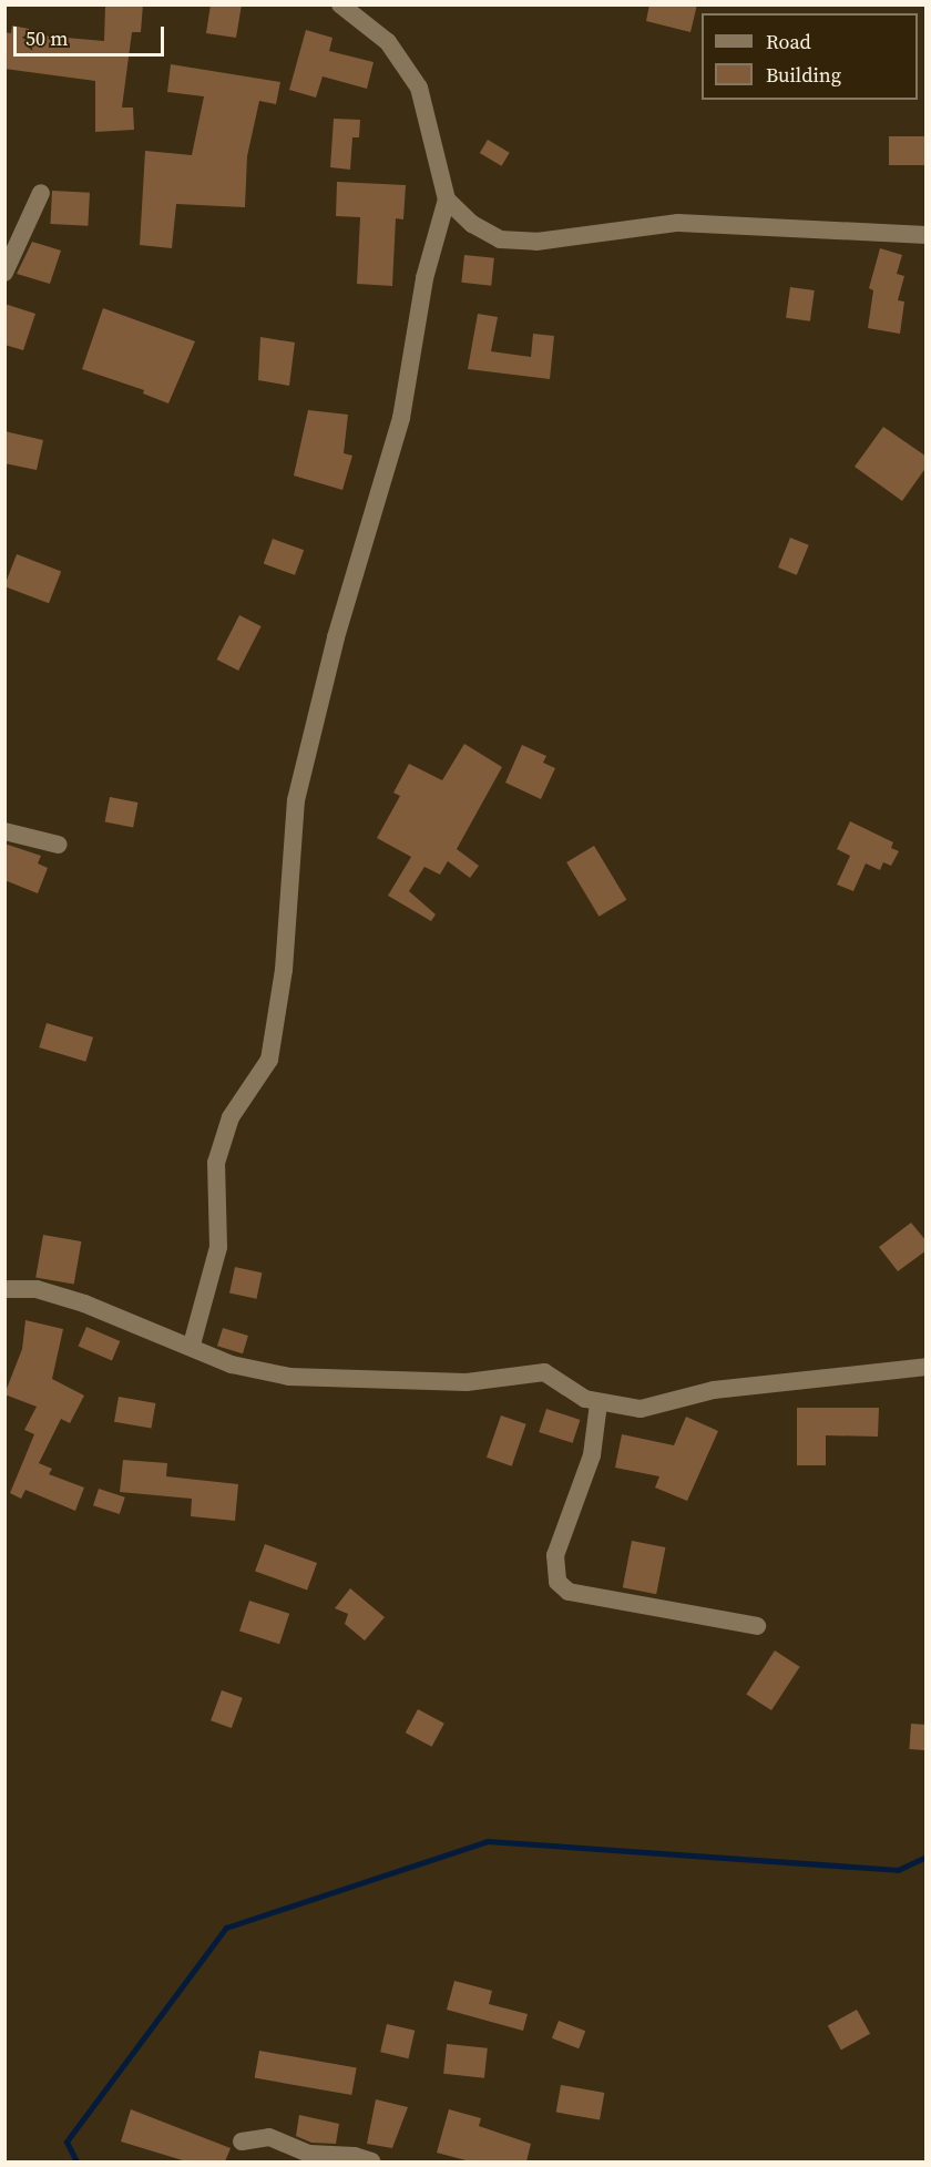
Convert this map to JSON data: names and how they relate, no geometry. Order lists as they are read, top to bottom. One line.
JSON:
{"legend":["Road","Building"],"scale_bar":"50 m"}
